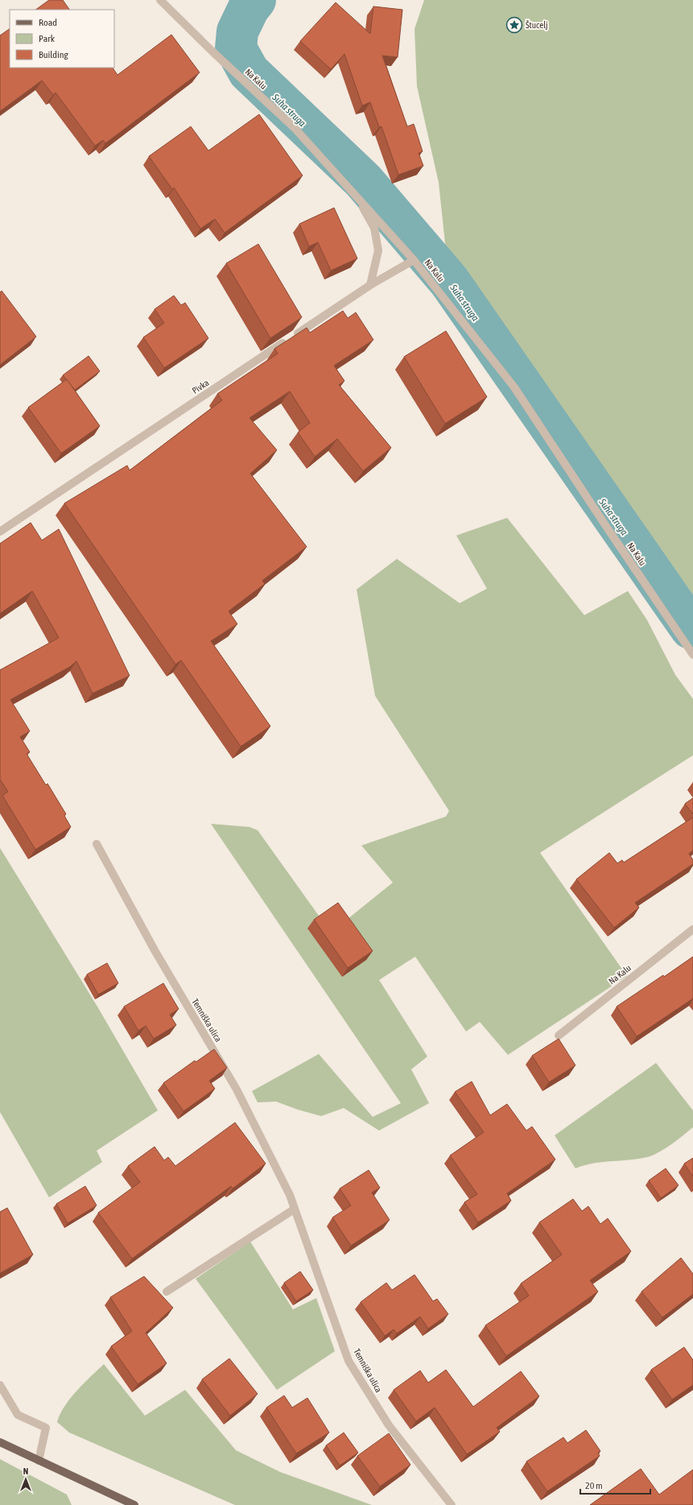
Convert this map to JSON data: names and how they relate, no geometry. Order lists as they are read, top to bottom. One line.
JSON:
{"streets":{"street":["Na Kalu","Pivka","Temniška ulica"]},"crossings":[["Na Kalu","Pivka"]],"water":["Suha struga"],"places":{"place":["Štucelj"]},"legend":["Road","Park","Building"],"scale_bar":"20 m","north":"top"}
